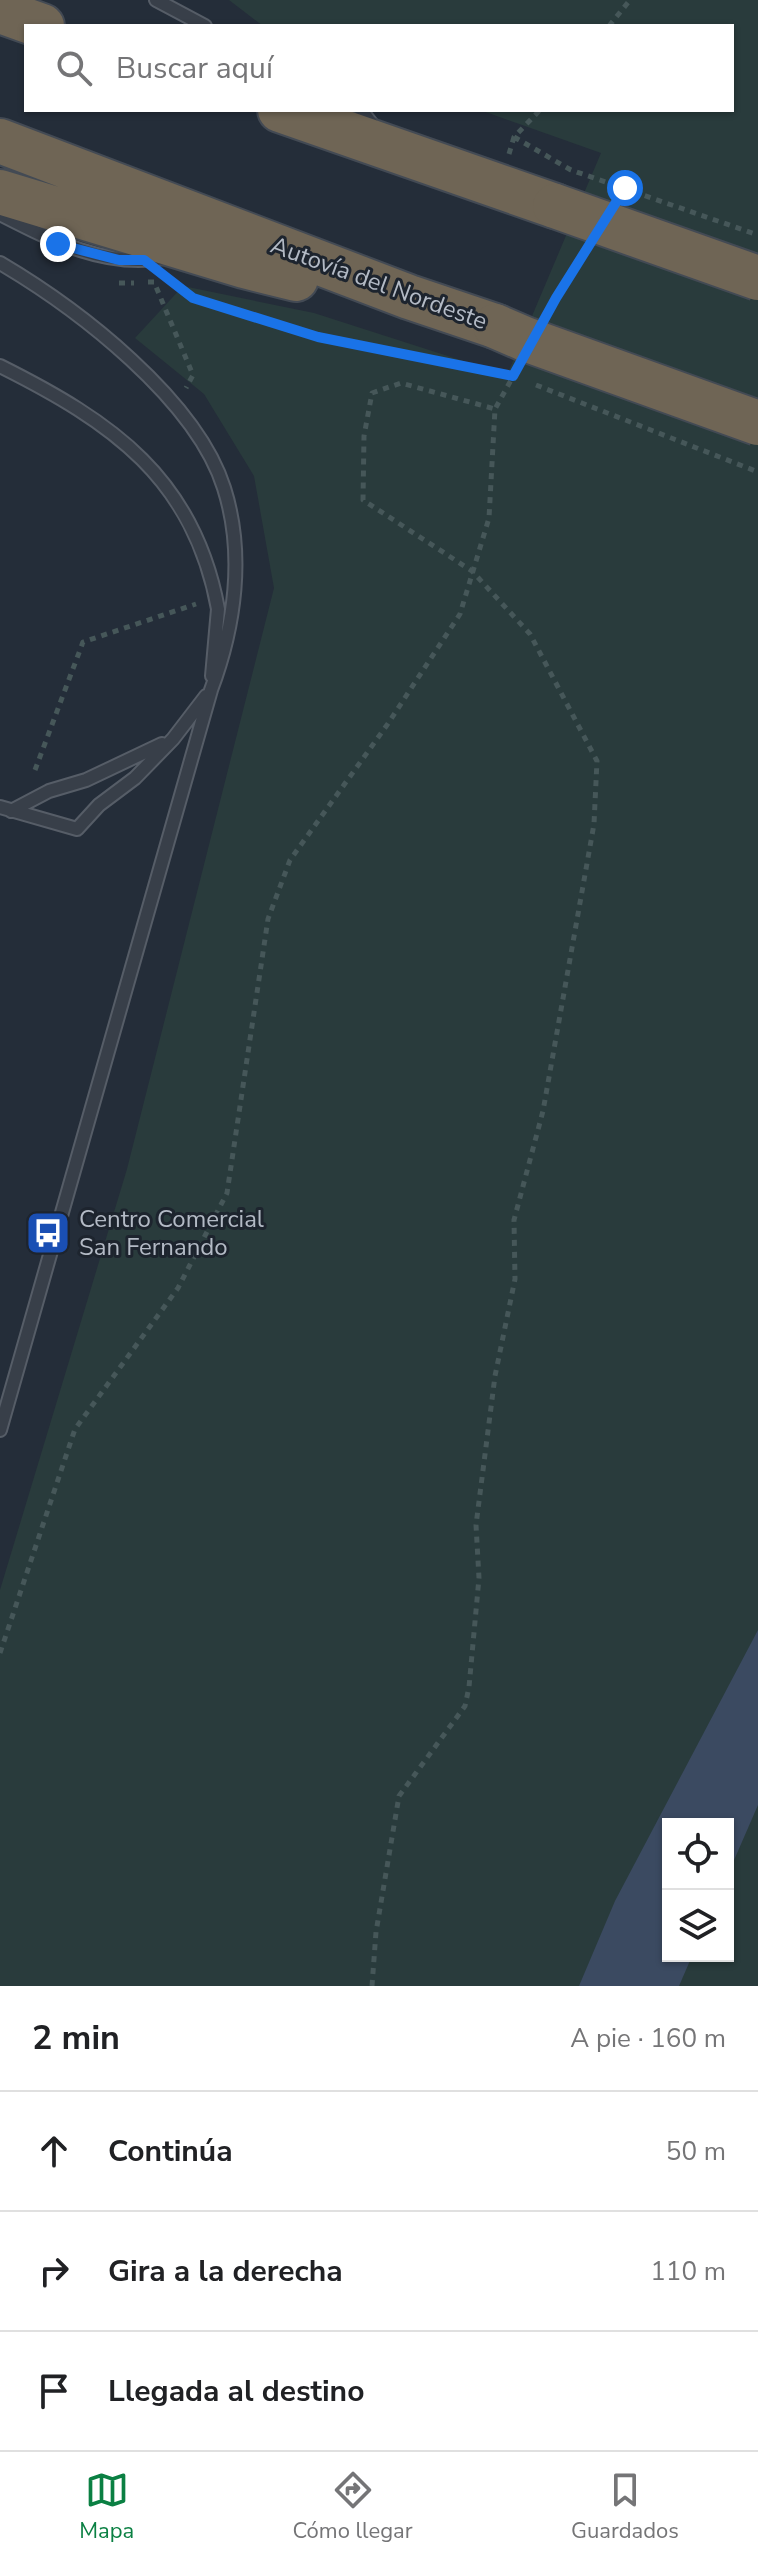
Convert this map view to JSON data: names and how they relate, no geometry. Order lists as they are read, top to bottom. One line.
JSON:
{"streets":{"highway":["Autovía del Nordeste"]},"places":{"bus stop":["Centro Comercial San Fernando"]},"page":{"search":"Buscar aquí","heading":["2 min","A pie · 160 m"],"list":[["Continúa","50 m"],["Gira a la derecha","110 m"],"Llegada al destino"],"nav":["Mapa","Cómo llegar","Guardados"]}}
